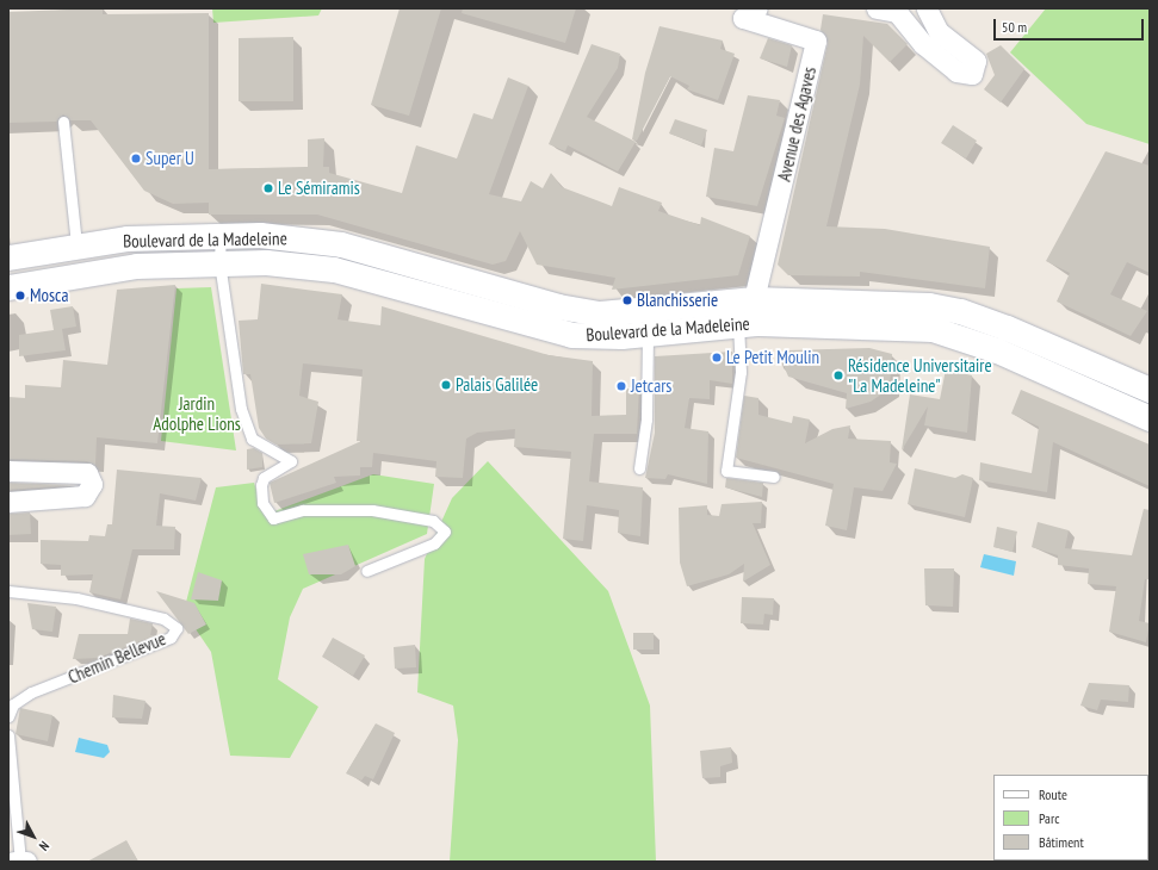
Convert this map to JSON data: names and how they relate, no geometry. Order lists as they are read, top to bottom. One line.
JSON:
{"streets":{"street":["Avenue des Agaves","Boulevard de la Madeleine"],"lane":["Chemin Bellevue"]},"crossings":[["Avenue des Agaves","Boulevard de la Madeleine"]],"parks":["Jardin Adolphe Lions"],"places":["Super U","Le Sémiramis","Mosca","Blanchisserie","Le Petit Moulin","Résidence Universitaire \"La Madeleine\"","Palais Galilée","Jetcars"],"legend":["Route","Parc","Bâtiment"],"scale_bar":"50 m","north":"bottom right"}
